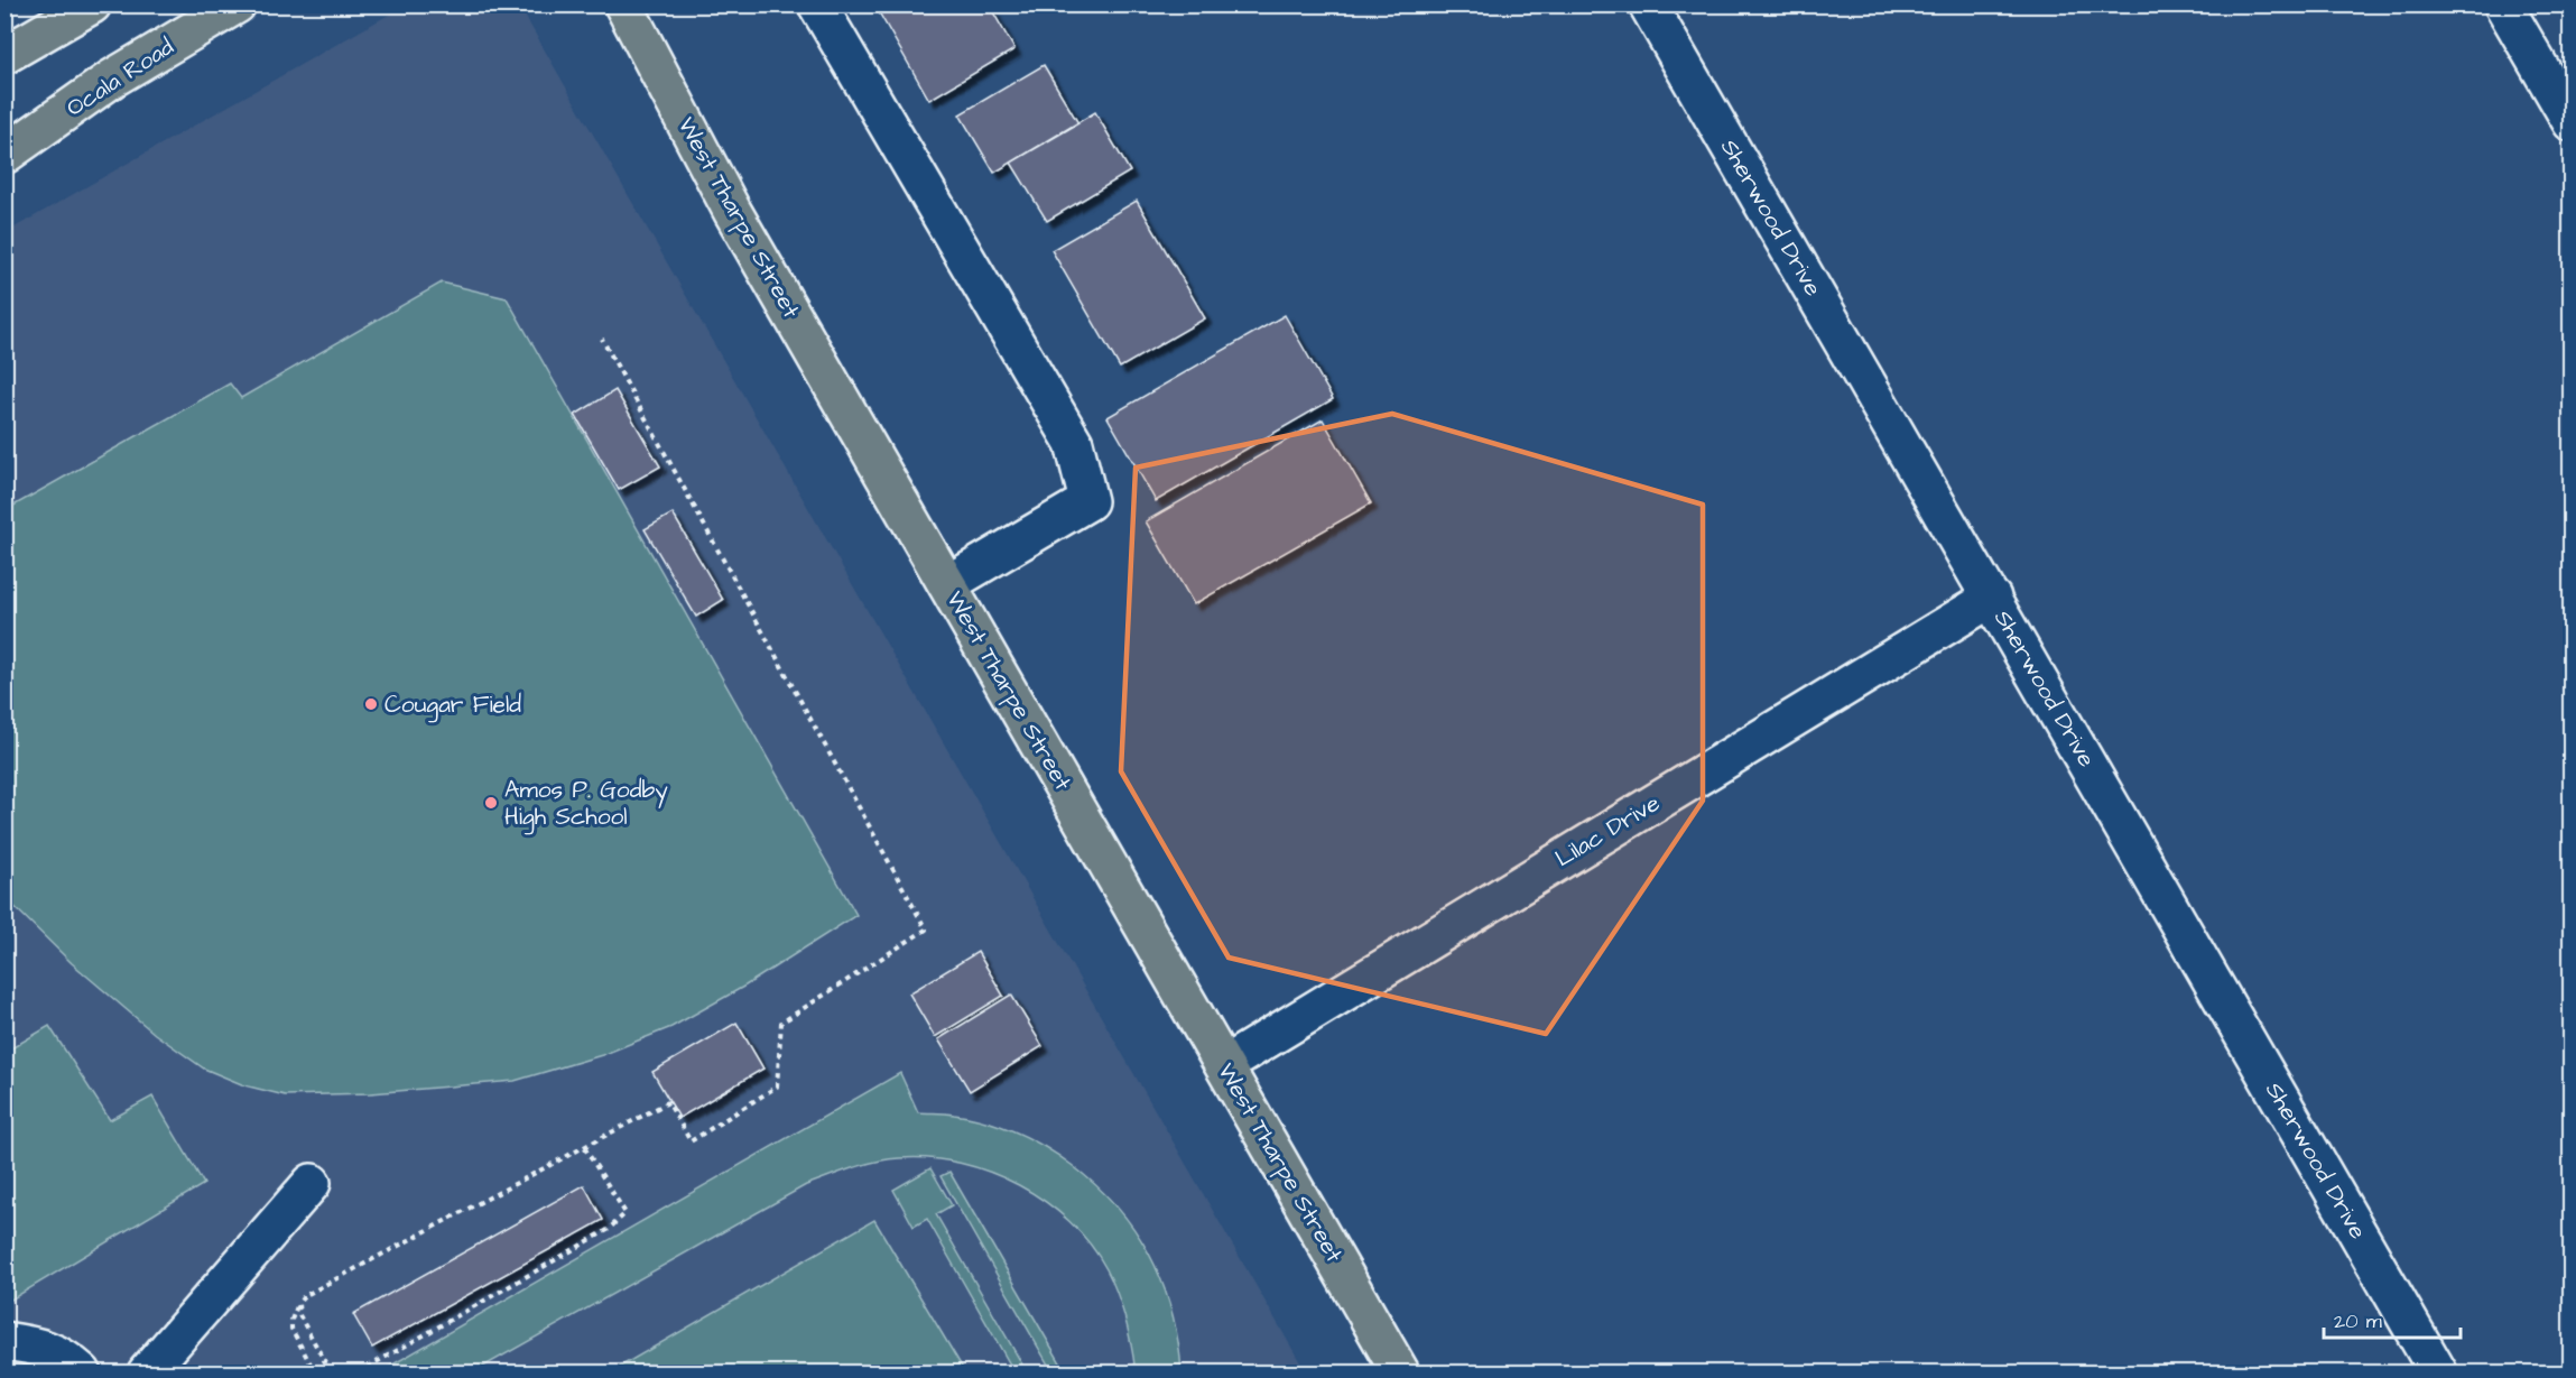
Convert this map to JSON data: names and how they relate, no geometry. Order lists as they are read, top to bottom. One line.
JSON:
{"streets":{"main road":["Ocala Road","West Tharpe Street"],"street":["Sherwood Drive","Lilac Drive"]},"crossings":[["West Tharpe Street","Lilac Drive"],["Sherwood Drive","Lilac Drive"]],"places":["Cougar Field","Amos P. Godby High School"],"scale_bar":"20 m"}
